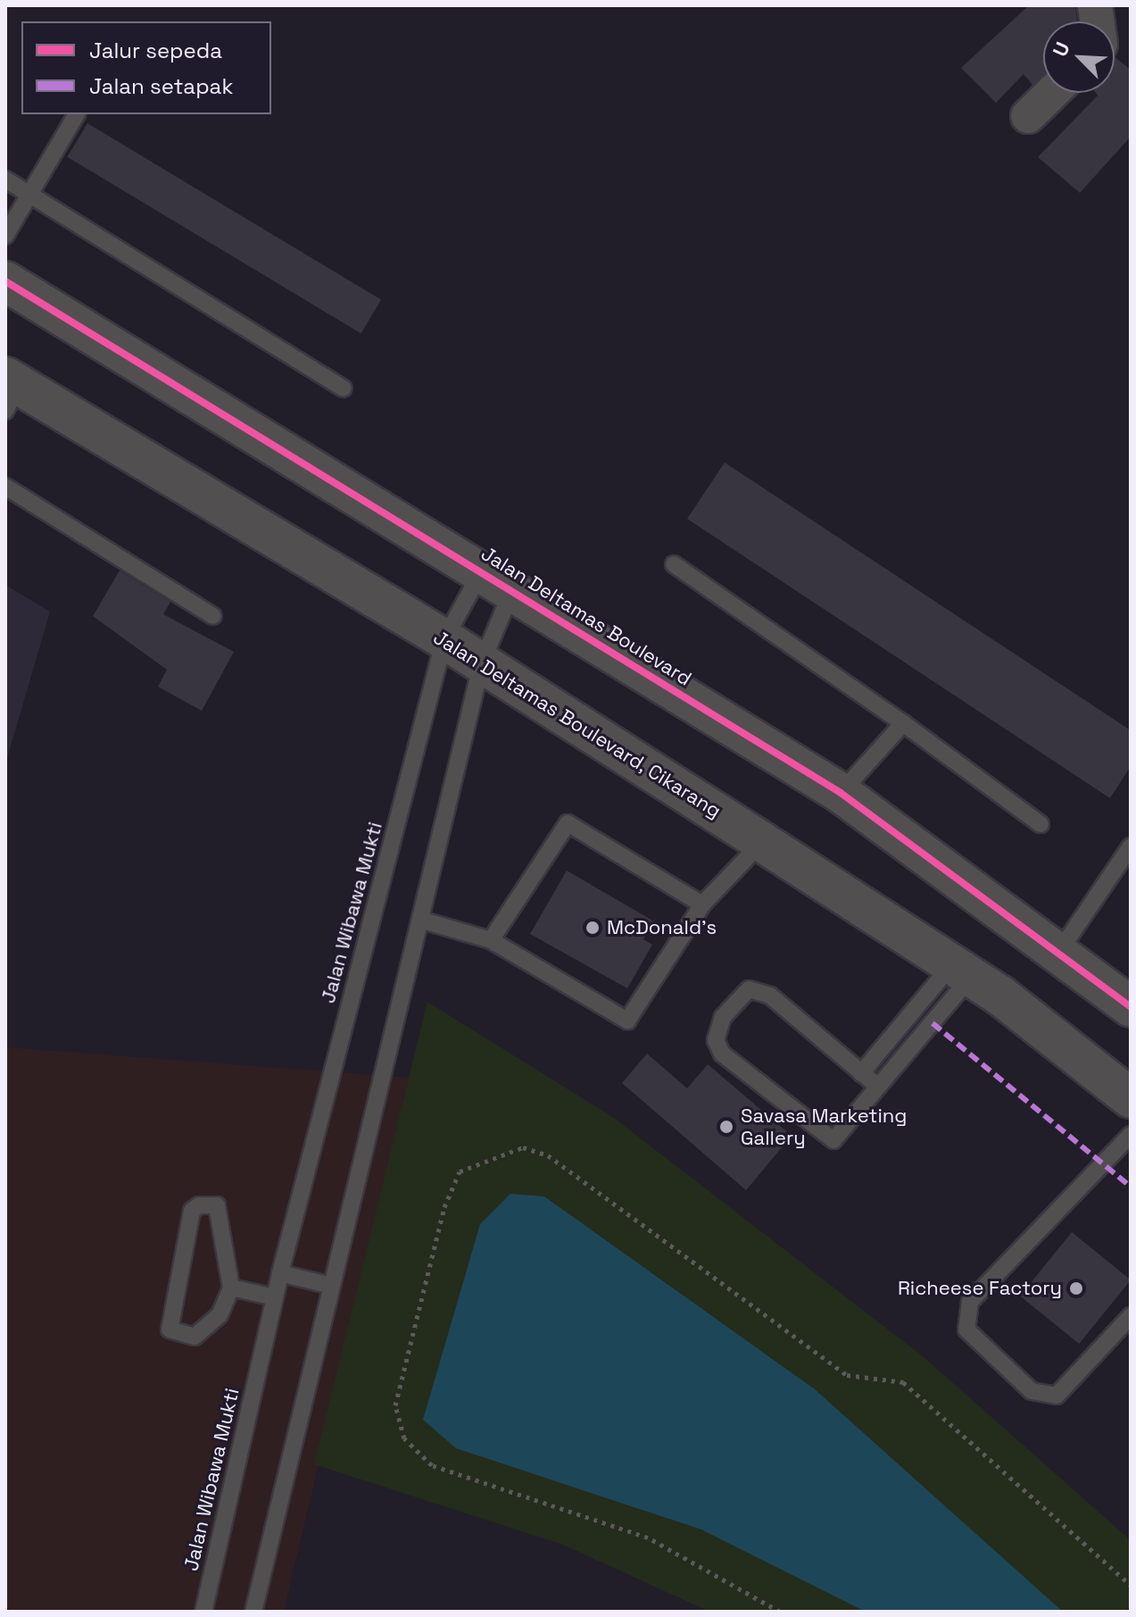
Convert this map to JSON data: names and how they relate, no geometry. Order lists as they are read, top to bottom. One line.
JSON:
{"streets":{"street":["Jalan Deltamas Boulevard","Jalan Deltamas Boulevard, Cikarang"],"lane":["Jalan Wibawa Mukti"]},"crossings":[["Jalan Deltamas Boulevard","Jalan Wibawa Mukti"],["Jalan Deltamas Boulevard, Cikarang","Jalan Wibawa Mukti"]],"places":["McDonald's","Savasa Marketing Gallery","Richeese Factory"],"legend":["Jalur sepeda","Jalan setapak"],"north":"top left"}
